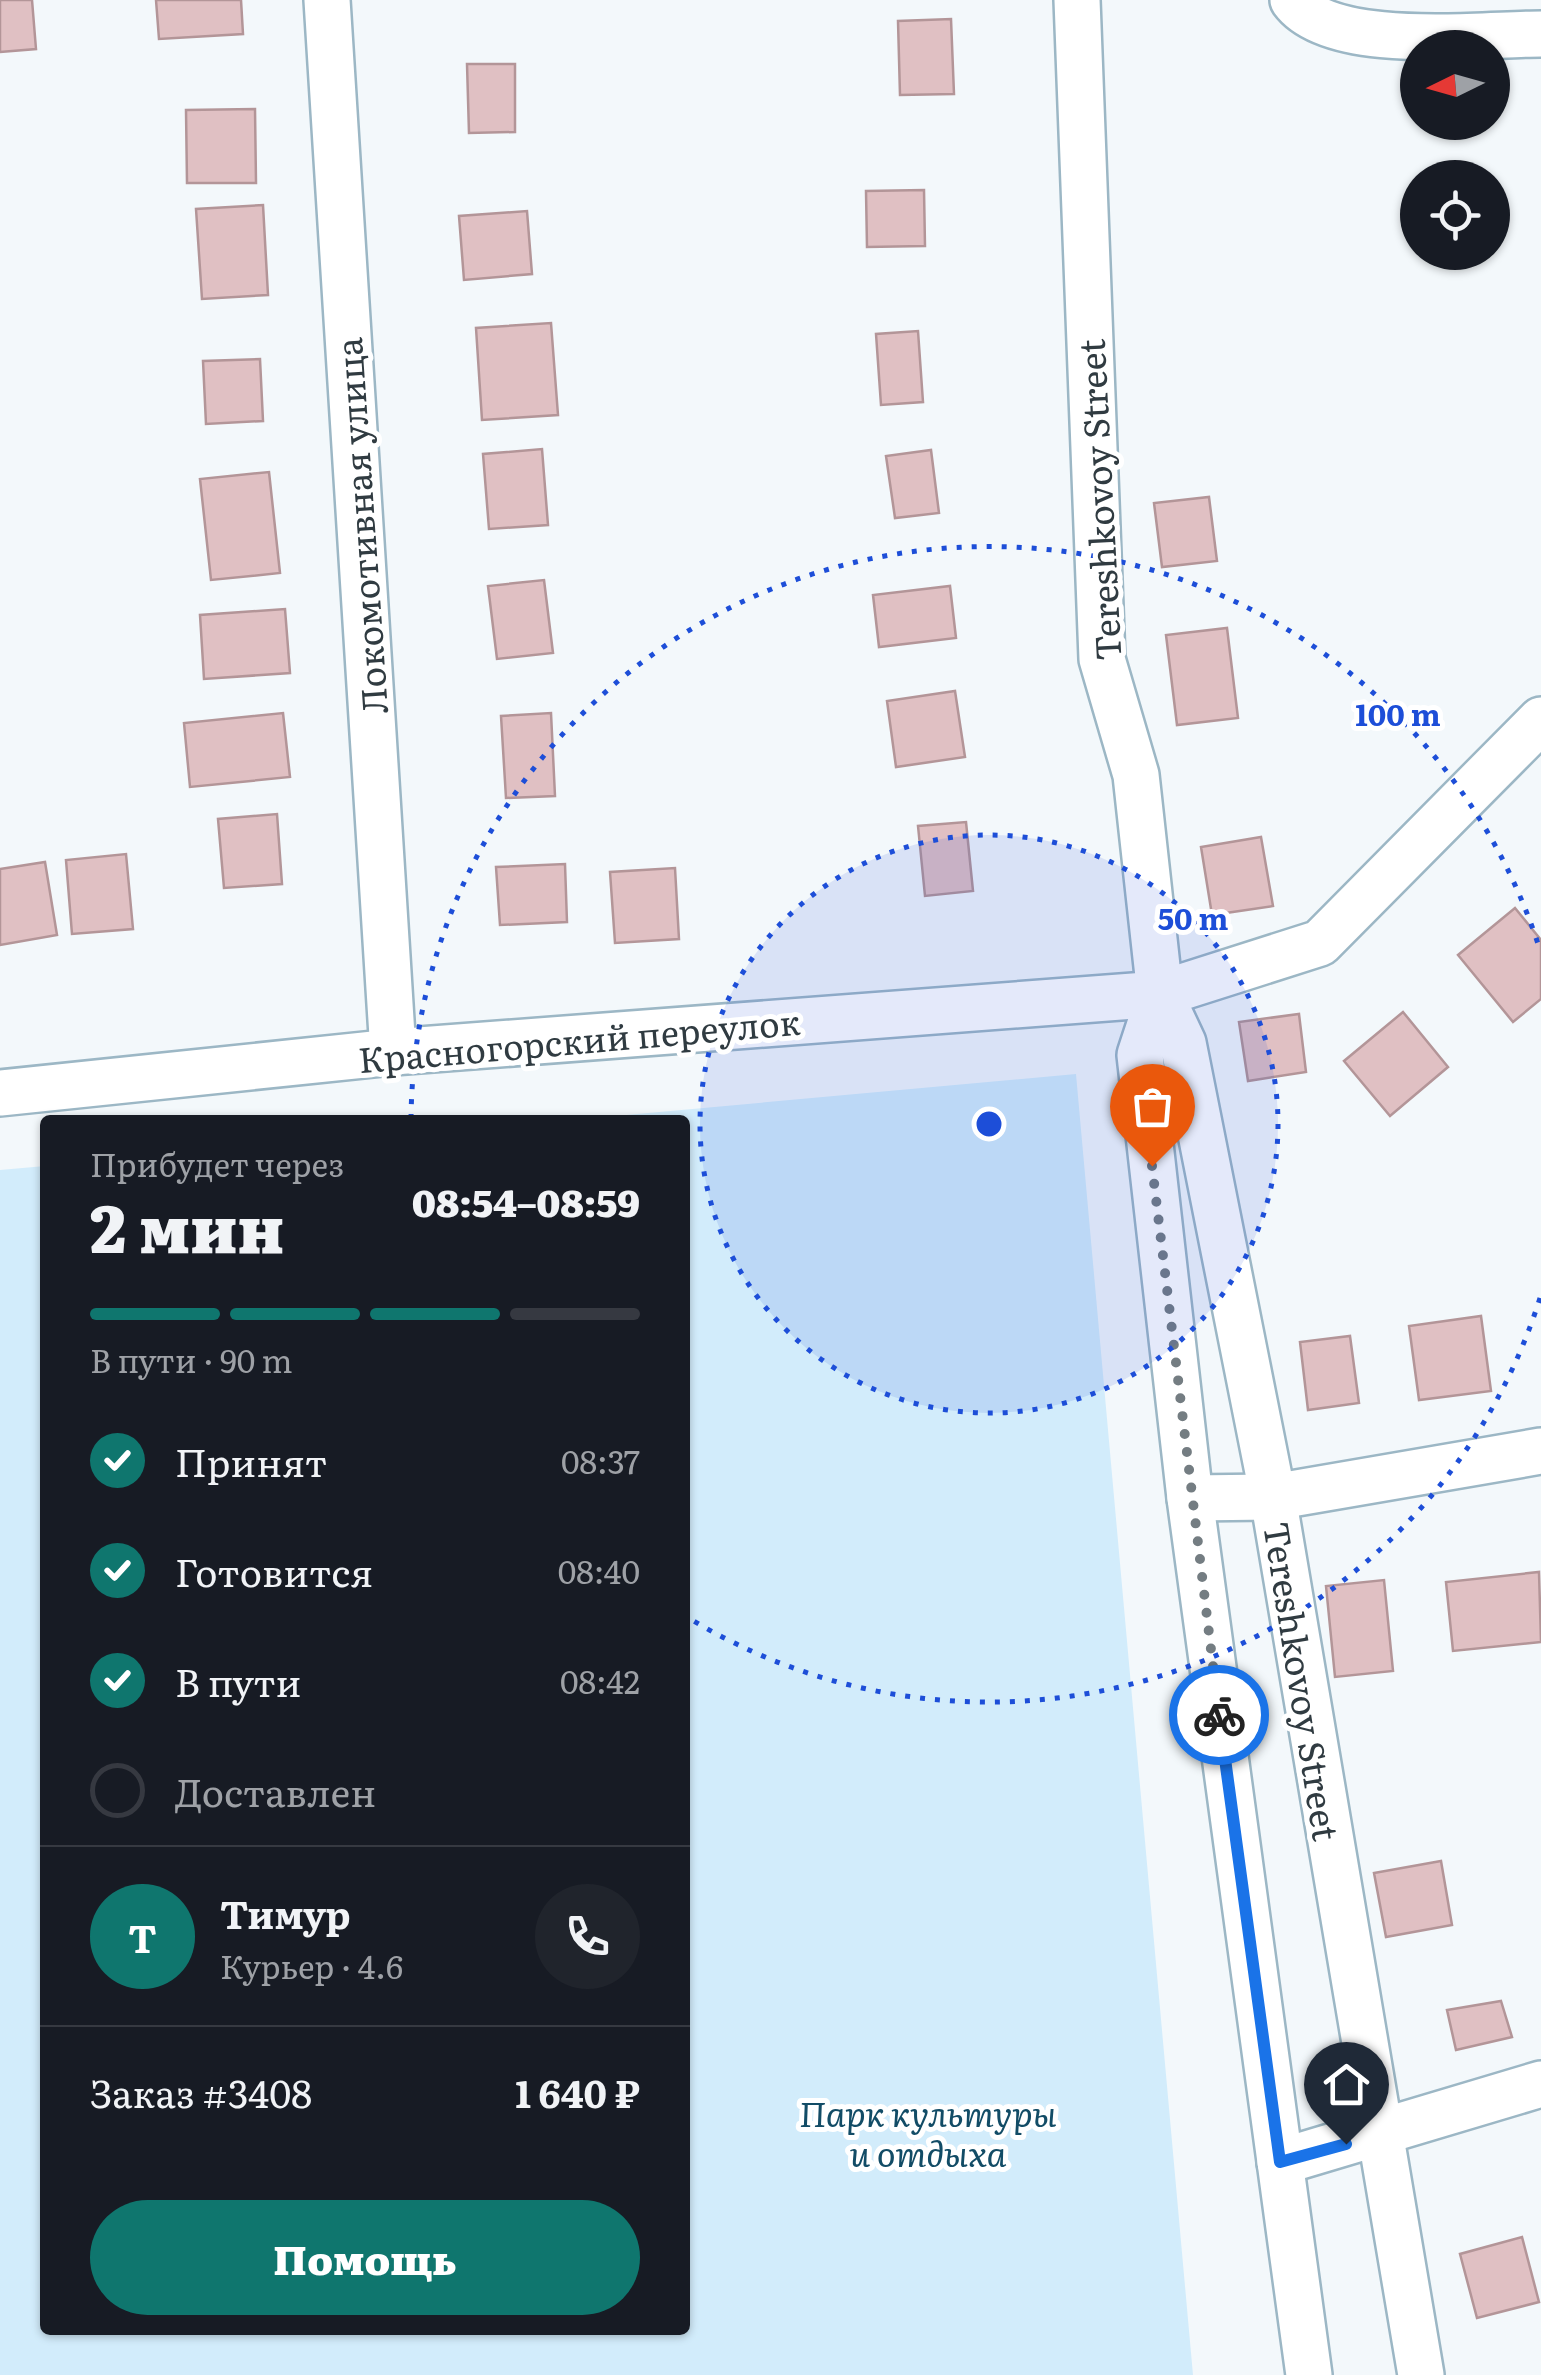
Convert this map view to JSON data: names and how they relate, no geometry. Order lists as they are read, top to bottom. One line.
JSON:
{"streets":{"street":["Tereshkovoy Street","Локомотивная улица","Красногорский переулок"]},"crossings":[["Tereshkovoy Street","Красногорский переулок"],["Локомотивная улица","Красногорский переулок"]],"parks":["Парк культуры и отдыха"],"north":"left","page":{"heading":["2 мин","Прибудет через","08:54–08:59"],"panel":["Тимур","Курьер · 4.6","Заказ #3408","1 640 ₽"],"bar":"В пути · 90 m","list":[["Принят","08:37"],["Готовится","08:40"],["В пути","08:42"],"Доставлен"],"round":"Т","buttons":"Помощь"},"rings":["100 m","50 m"]}
